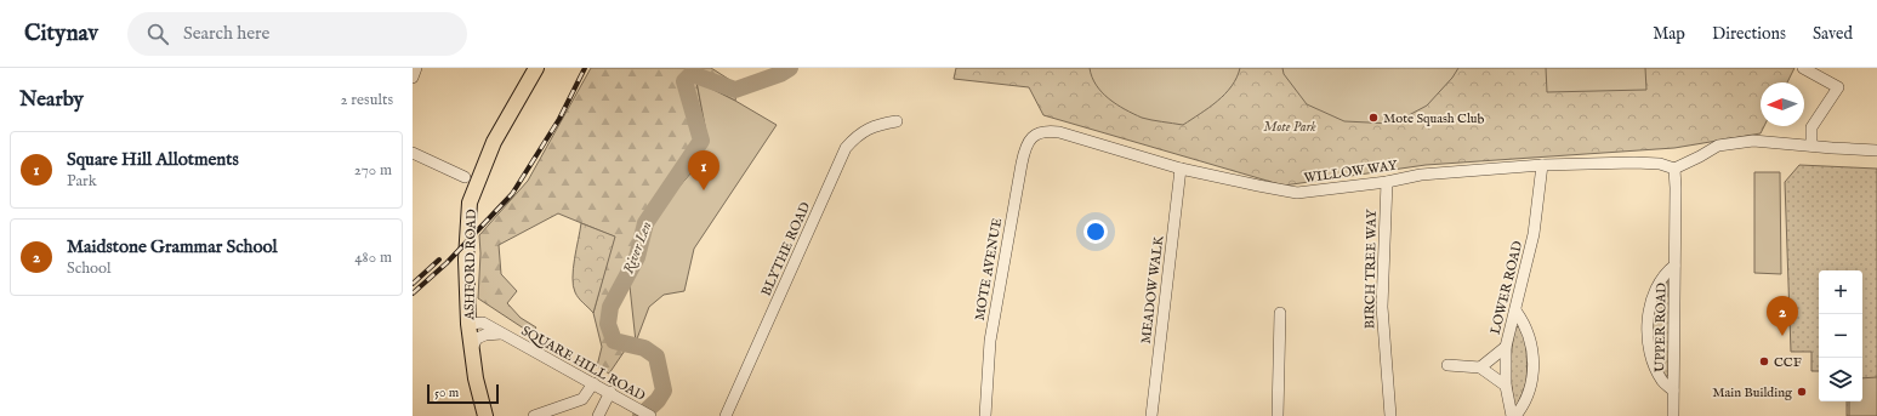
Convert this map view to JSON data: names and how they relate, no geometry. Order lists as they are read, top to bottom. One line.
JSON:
{"streets":{"main road":["ASHFORD ROAD"],"street":["WILLOW WAY","BLYTHE ROAD","MOTE AVENUE","BIRCH TREE WAY","LOWER ROAD","MEADOW WALK","UPPER ROAD","SQUARE HILL ROAD"]},"crossings":[["WILLOW WAY","MOTE AVENUE"],["WILLOW WAY","BIRCH TREE WAY"],["WILLOW WAY","LOWER ROAD"],["WILLOW WAY","MEADOW WALK"],["WILLOW WAY","UPPER ROAD"],["ASHFORD ROAD","SQUARE HILL ROAD"]],"water":["River Len"],"parks":["Mote Park"],"places":["Mote Squash Club","CCF","Main Building"],"scale_bar":"50 m","north":"left","page":{"header":"Citynav","search":"Search here","nav":["Map","Directions","Saved"],"heading":["Nearby","2 results"],"list":[{"mark":"1","name":"Square Hill Allotments","note":"Park","value":"270 m"},{"mark":"2","name":"Maidstone Grammar School","note":"School","value":"480 m"}],"pins":["1","2"],"map_buttons":["+","−"],"scale":"50 m"}}
